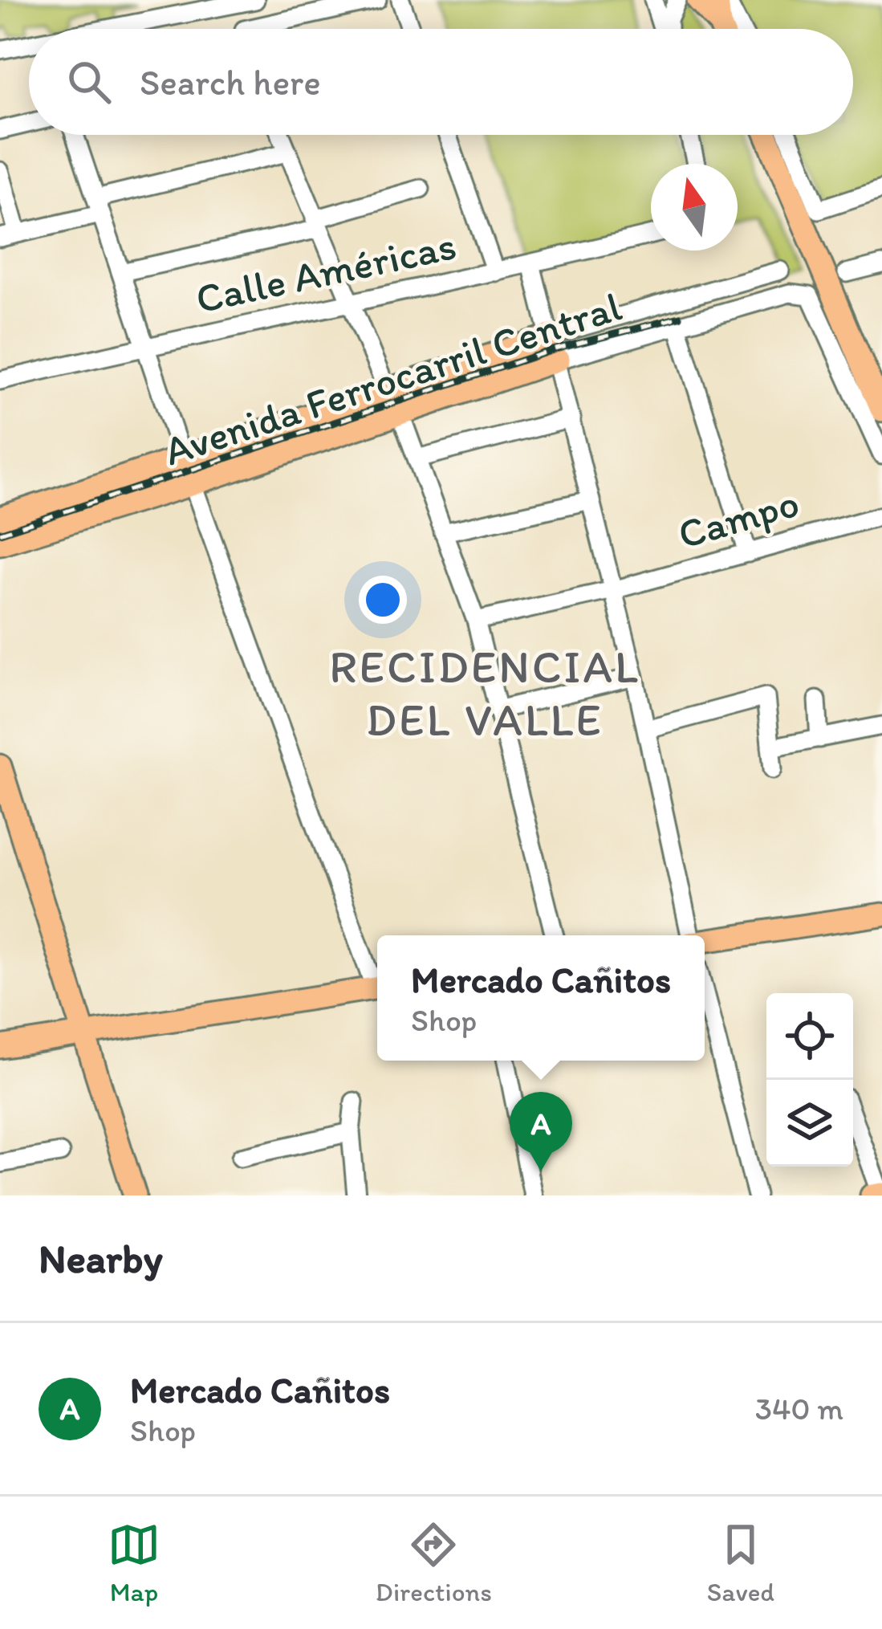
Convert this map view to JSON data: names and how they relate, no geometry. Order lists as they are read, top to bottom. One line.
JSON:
{"streets":{"main road":["Avenida Ferrocarril Central"],"street":["Calle Américas","Campo"]},"districts":["RECIDENCIAL DEL VALLE"],"north":"top","page":{"search":"Search here","popup":["Mercado Cañitos","Shop"],"pins":"A","heading":"Nearby","list":[{"mark":"A","name":"Mercado Cañitos","note":"Shop","value":"340 m"}],"nav":["Map","Directions","Saved"]}}
